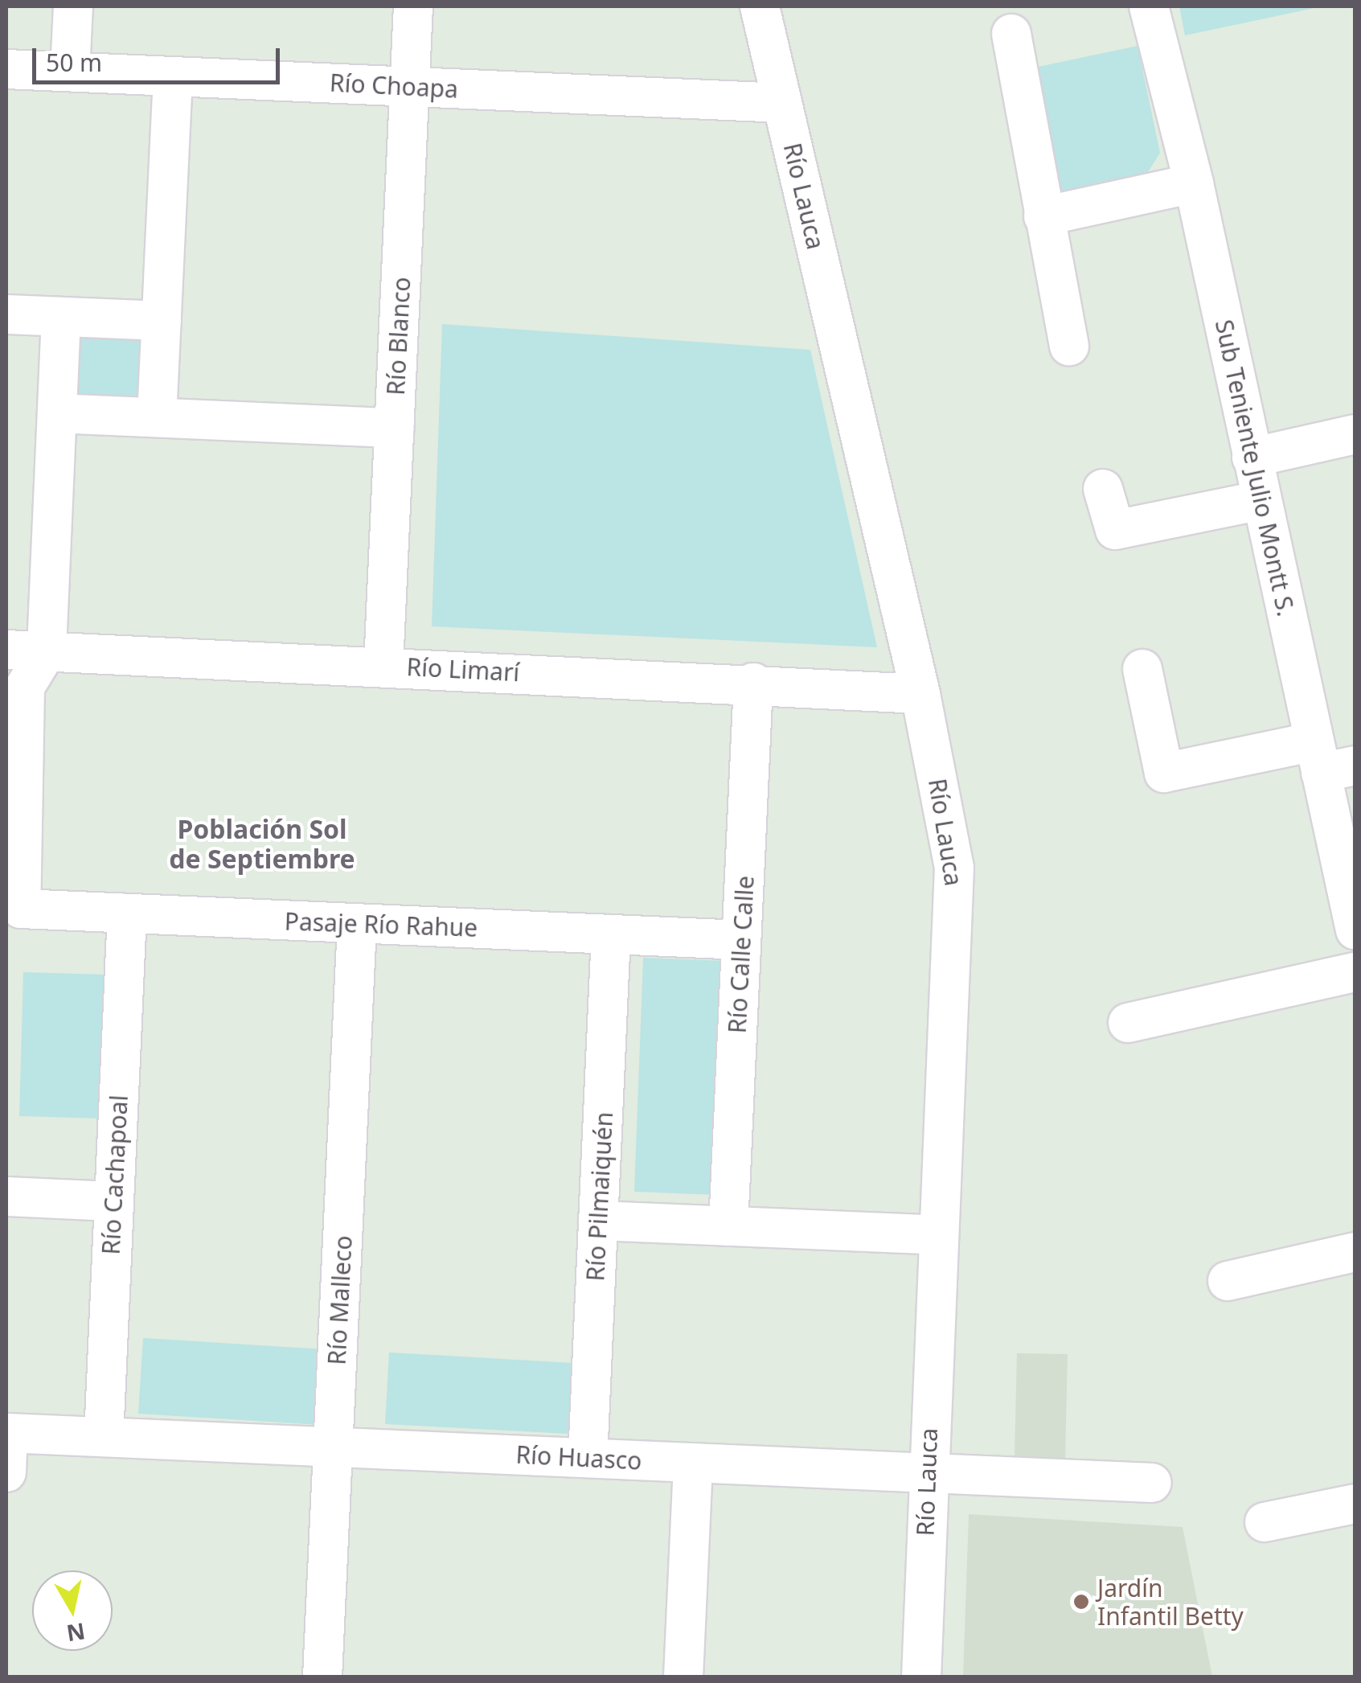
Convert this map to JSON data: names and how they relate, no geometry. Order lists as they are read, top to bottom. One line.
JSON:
{"streets":{"street":["Río Choapa","Río Lauca","Río Blanco","Sub Teniente Julio Montt S.","Río Limarí","Pasaje Río Rahue","Río Calle Calle","Río Cachapoal","Río Pilmaiquén","Río Malleco","Río Huasco"]},"crossings":[["Río Choapa","Río Lauca"],["Río Choapa","Río Blanco"],["Río Lauca","Río Limarí"],["Río Lauca","Río Huasco"],["Río Blanco","Río Limarí"],["Río Limarí","Pasaje Río Rahue"],["Río Limarí","Río Calle Calle"],["Pasaje Río Rahue","Río Calle Calle"],["Pasaje Río Rahue","Río Cachapoal"],["Pasaje Río Rahue","Río Pilmaiquén"],["Pasaje Río Rahue","Río Malleco"],["Río Cachapoal","Río Huasco"],["Río Pilmaiquén","Río Huasco"],["Río Malleco","Río Huasco"]],"districts":["Población Sol de Septiembre"],"places":["Jardín Infantil Betty"],"scale_bar":"50 m","north":"bottom"}
